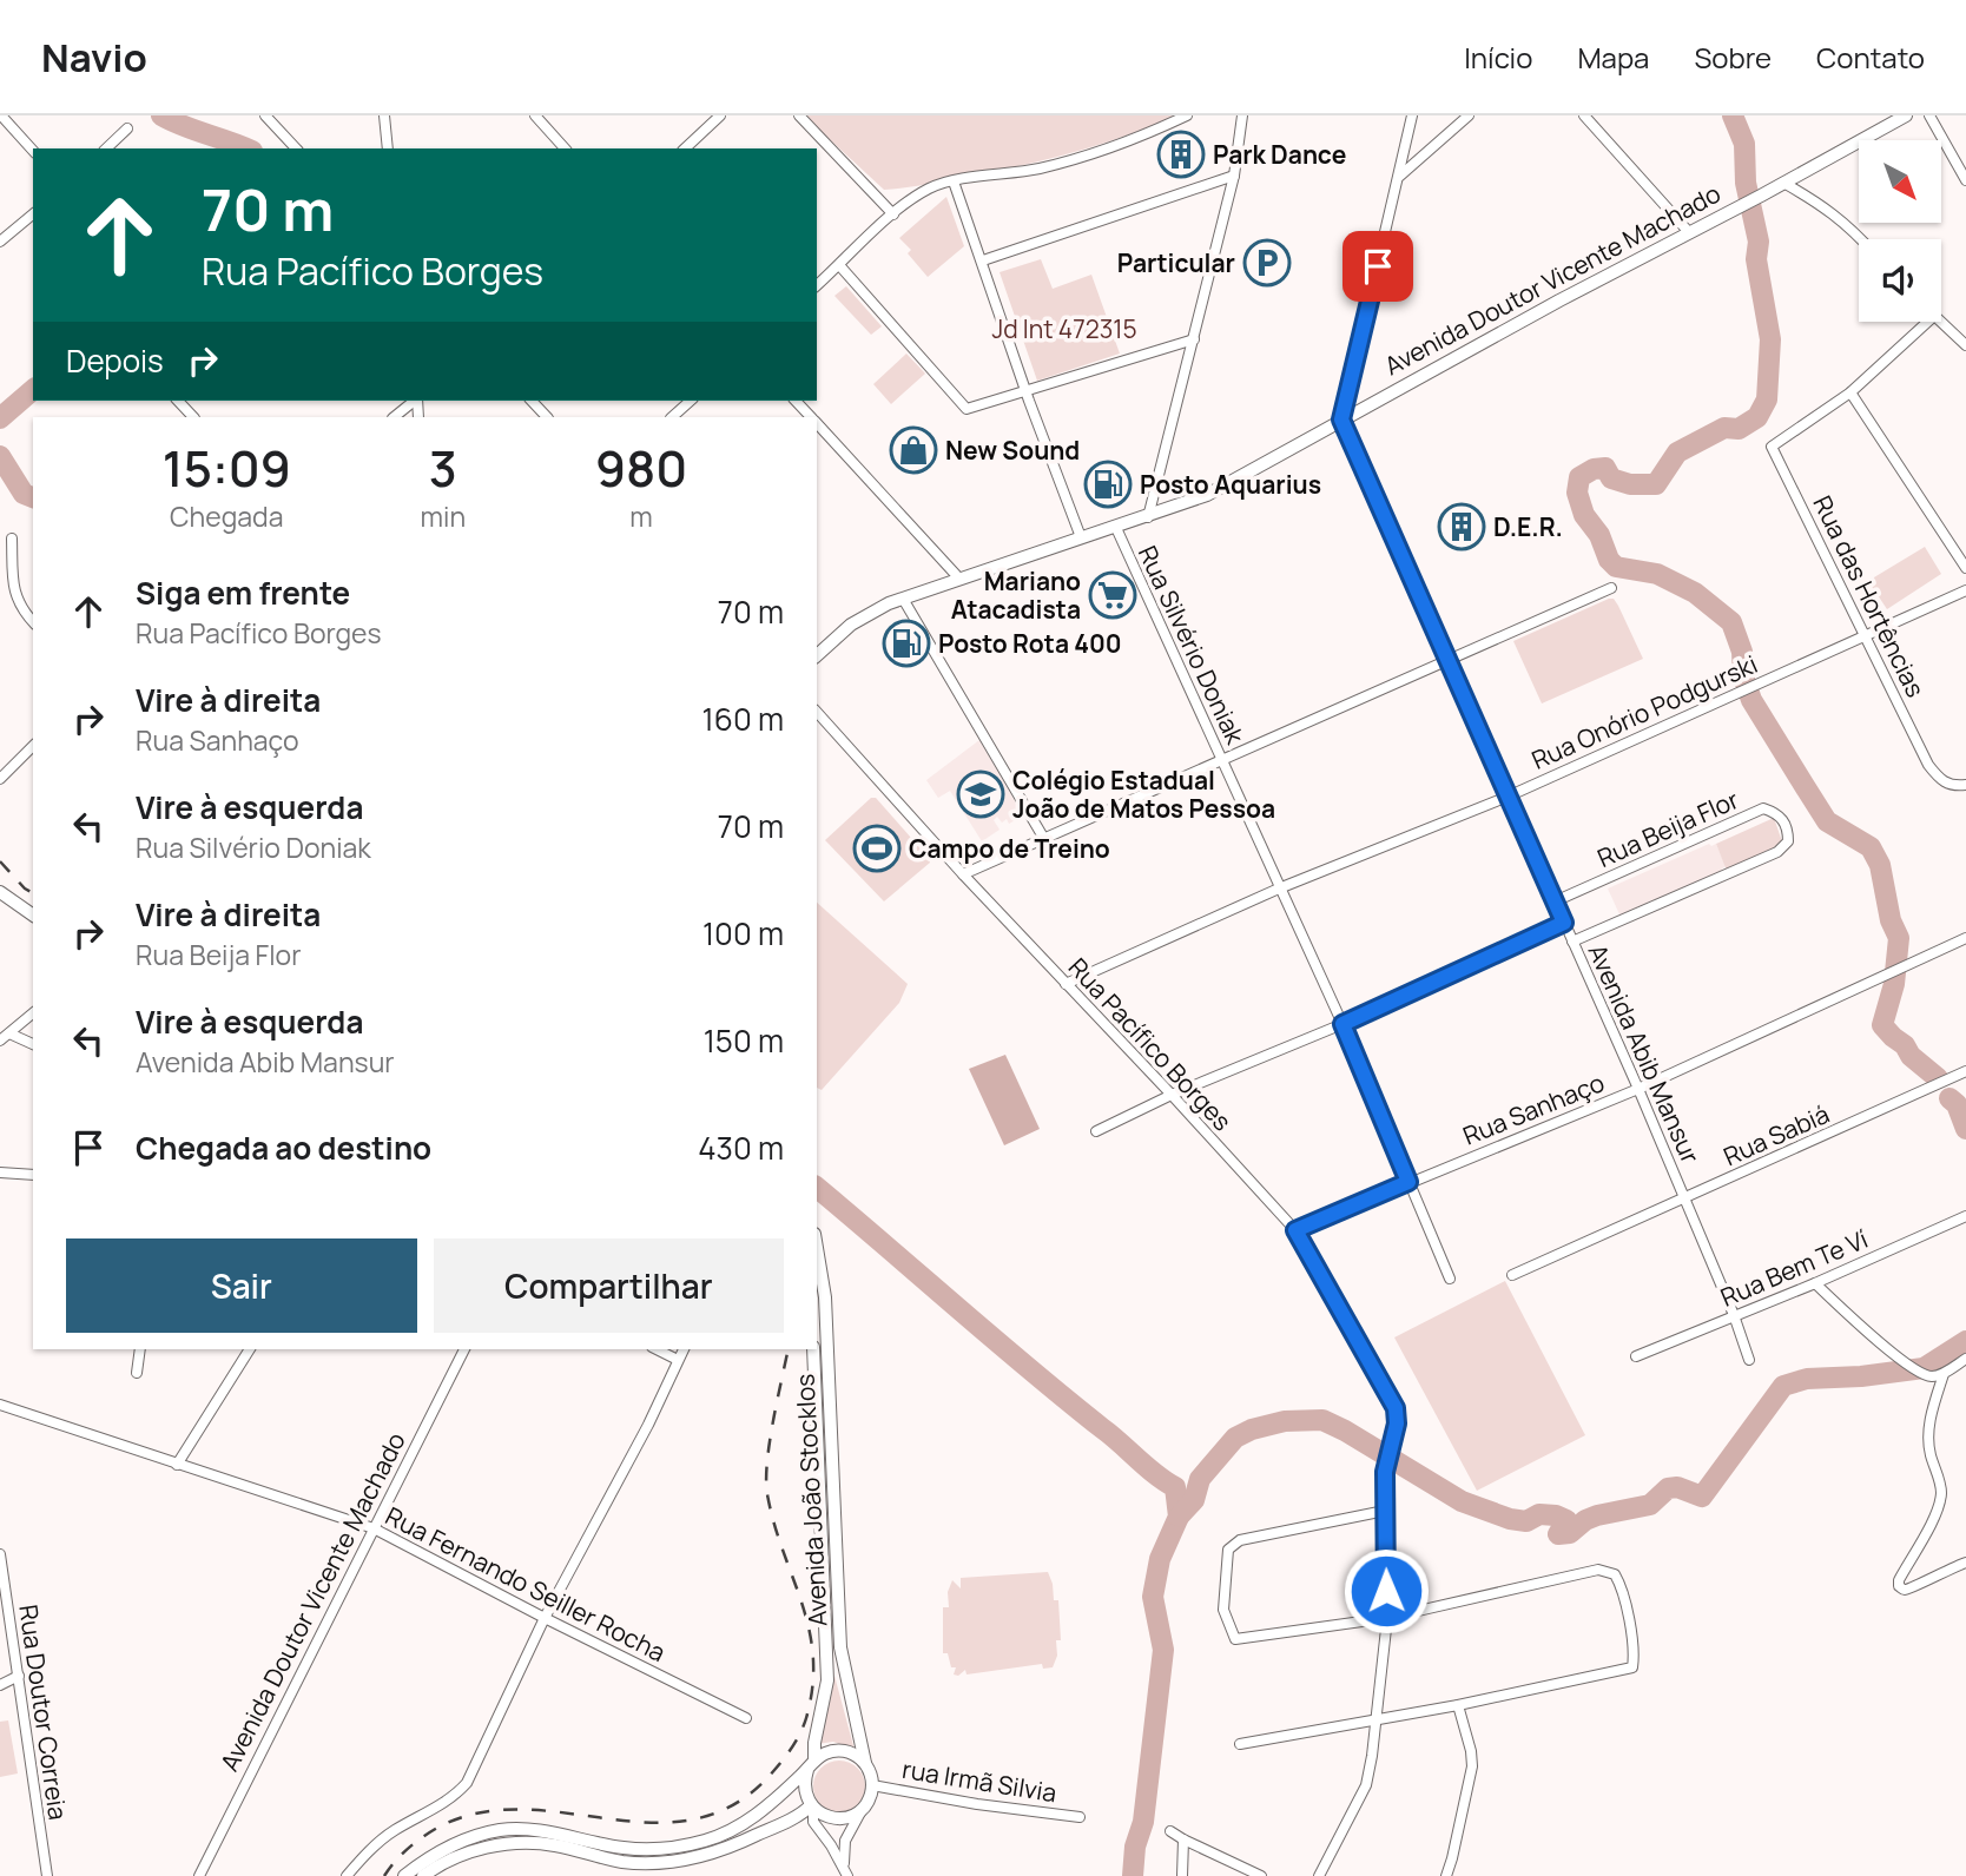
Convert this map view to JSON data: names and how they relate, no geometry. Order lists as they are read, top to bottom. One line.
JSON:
{"streets":{"main road":["Avenida Doutor Vicente Machado","Avenida João Stocklos"],"street":["Rua das Hortências","Rua Silvério Doniak","Rua Onório Podgurski","Rua Beija Flor","Rua Pacífico Borges","Avenida Abib Mansur","Rua Sanhaço","Rua Sabiá","Rua Bem Te Ví","Rua Fernando Seiller Rocha","Rua Doutor Correia","rua Irmã Silvia"]},"crossings":[["Avenida Doutor Vicente Machado","Rua Silvério Doniak"],["Avenida Doutor Vicente Machado","Avenida Abib Mansur"],["Avenida Doutor Vicente Machado","Rua Fernando Seiller Rocha"],["Rua das Hortências","Rua Onório Podgurski"],["Rua Silvério Doniak","Rua Onório Podgurski"],["Rua Silvério Doniak","Rua Sanhaço"],["Rua Onório Podgurski","Rua Pacífico Borges"],["Rua Onório Podgurski","Avenida Abib Mansur"],["Rua Beija Flor","Avenida Abib Mansur"],["Rua Pacífico Borges","Rua Sanhaço"],["Avenida Abib Mansur","Rua Sanhaço"],["Avenida Abib Mansur","Rua Sabiá"],["Avenida Abib Mansur","Rua Bem Te Ví"],["Avenida João Stocklos","rua Irmã Silvia"]],"parks":["Jd Int 472315"],"places":{"building":["Park Dance","D.E.R."],"parking":["Particular"],"shop":["New Sound"],"fuel station":["Posto Aquarius","Posto Rota 400"],"supermarket":["Mariano Atacadista"],"school or university":["Colégio Estadual João de Matos Pessoa"],"sports":["Campo de Treino"]},"north":"bottom right","page":{"header":"Navio","nav":["Início","Mapa","Sobre","Contato"],"turn":["70 m","Rua Pacífico Borges"],"then":"Depois","eta":["15:09","Chegada","3","min","980","m"],"list":[{"name":"Siga em frente","note":"Rua Pacífico Borges","value":"70 m"},{"name":"Vire à direita","note":"Rua Sanhaço","value":"160 m"},{"name":"Vire à esquerda","note":"Rua Silvério Doniak","value":"70 m"},{"name":"Vire à direita","note":"Rua Beija Flor","value":"100 m"},{"name":"Vire à esquerda","note":"Avenida Abib Mansur","value":"150 m"},{"name":"Chegada ao destino","value":"430 m"}],"buttons":["Sair","Compartilhar"]}}
